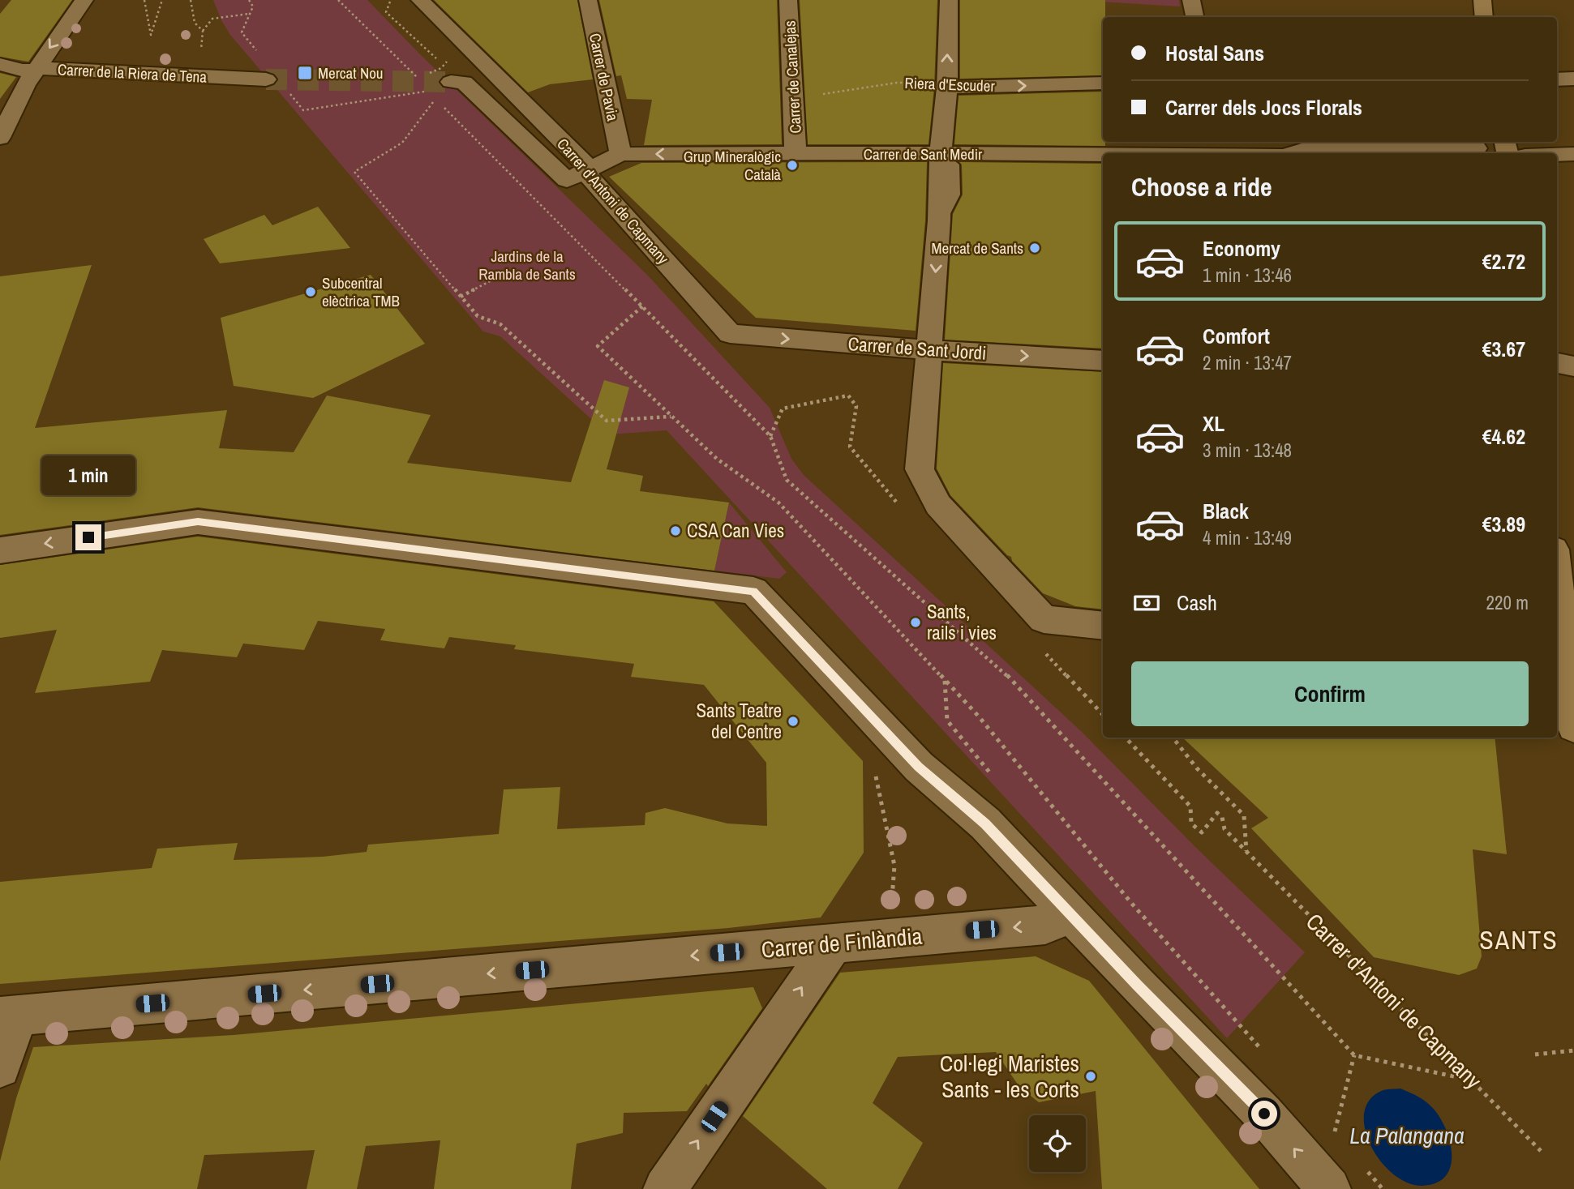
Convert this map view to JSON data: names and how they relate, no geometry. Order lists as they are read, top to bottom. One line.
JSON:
{"streets":{"street":["Carrer de la Riera de Tena","Carrer de Pavia","Carrer de Canalejas","Riera d'Escuder","Carrer de Sant Medir","Carrer d'Antoni de Capmany","Carrer de Sant Jordi","Carrer de Finlàndia"]},"crossings":[["Carrer de Pavia","Carrer de Sant Medir"],["Carrer de Canalejas","Riera d'Escuder"],["Carrer de Canalejas","Carrer de Sant Medir"],["Carrer de Sant Medir","Carrer d'Antoni de Capmany"],["Carrer d'Antoni de Capmany","Carrer de Sant Jordi"]],"one_way":["Riera d'Escuder","Carrer de Sant Jordi","Carrer de Finlàndia"],"districts":["SANTS"],"water":["La Palangana"],"parks":["Jardins de la Rambla de Sants"],"places":{"transit":["Mercat Nou"],"other":["Grup Mineralògic Català","Mercat de Sants","Subcentral elèctrica TMB","CSA Can Vies","Sants, rails i vies","Sants Teatre del Centre","Col·legi Maristes Sants - les Corts"]},"page":{"banner":["Hostal Sans","Carrer dels Jocs Florals"],"heading":"Choose a ride","list":[{"name":"Economy","note":"1 min · 13:46","value":"€2.72"},{"name":"Comfort","note":"2 min · 13:47","value":"€3.67"},{"name":"XL","note":"3 min · 13:48","value":"€4.62"},{"name":"Black","note":"4 min · 13:49","value":"€3.89"}],"bubble":"1 min","pay":["Cash","220 m"],"buttons":"Confirm"}}
